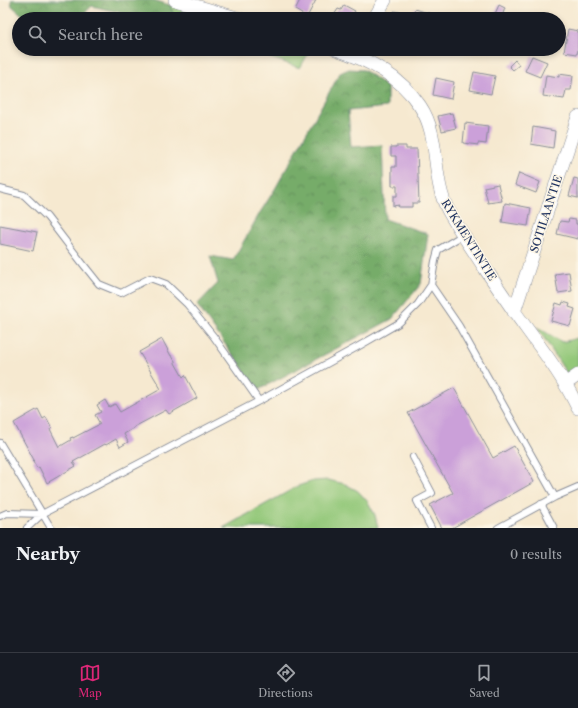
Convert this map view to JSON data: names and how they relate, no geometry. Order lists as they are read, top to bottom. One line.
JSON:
{"streets":{"street":["SOTILAANTIE","RYKMENTINTIE"]},"crossings":[["SOTILAANTIE","RYKMENTINTIE"]],"page":{"search":"Search here","heading":["Nearby","0 results"],"nav":["Map","Directions","Saved"]}}
